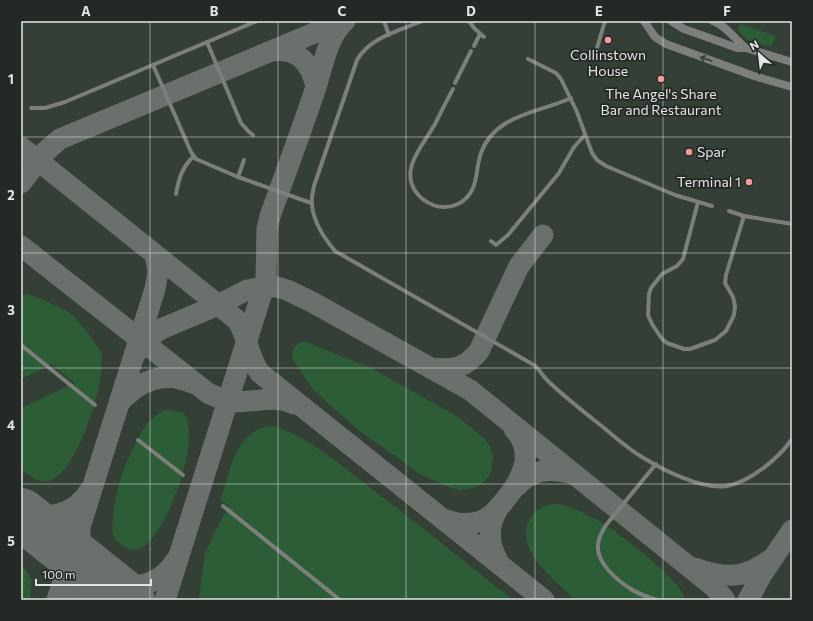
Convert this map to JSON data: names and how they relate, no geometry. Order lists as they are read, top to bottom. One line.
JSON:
{"places":["Collinstown House","The Angel's Share Bar and Restaurant","Spar","Terminal 1"],"scale_bar":"100 m","north":"top left","grid":{"columns":["A","B","C","D","E","F"],"rows":["1","2","3","4","5"]}}
